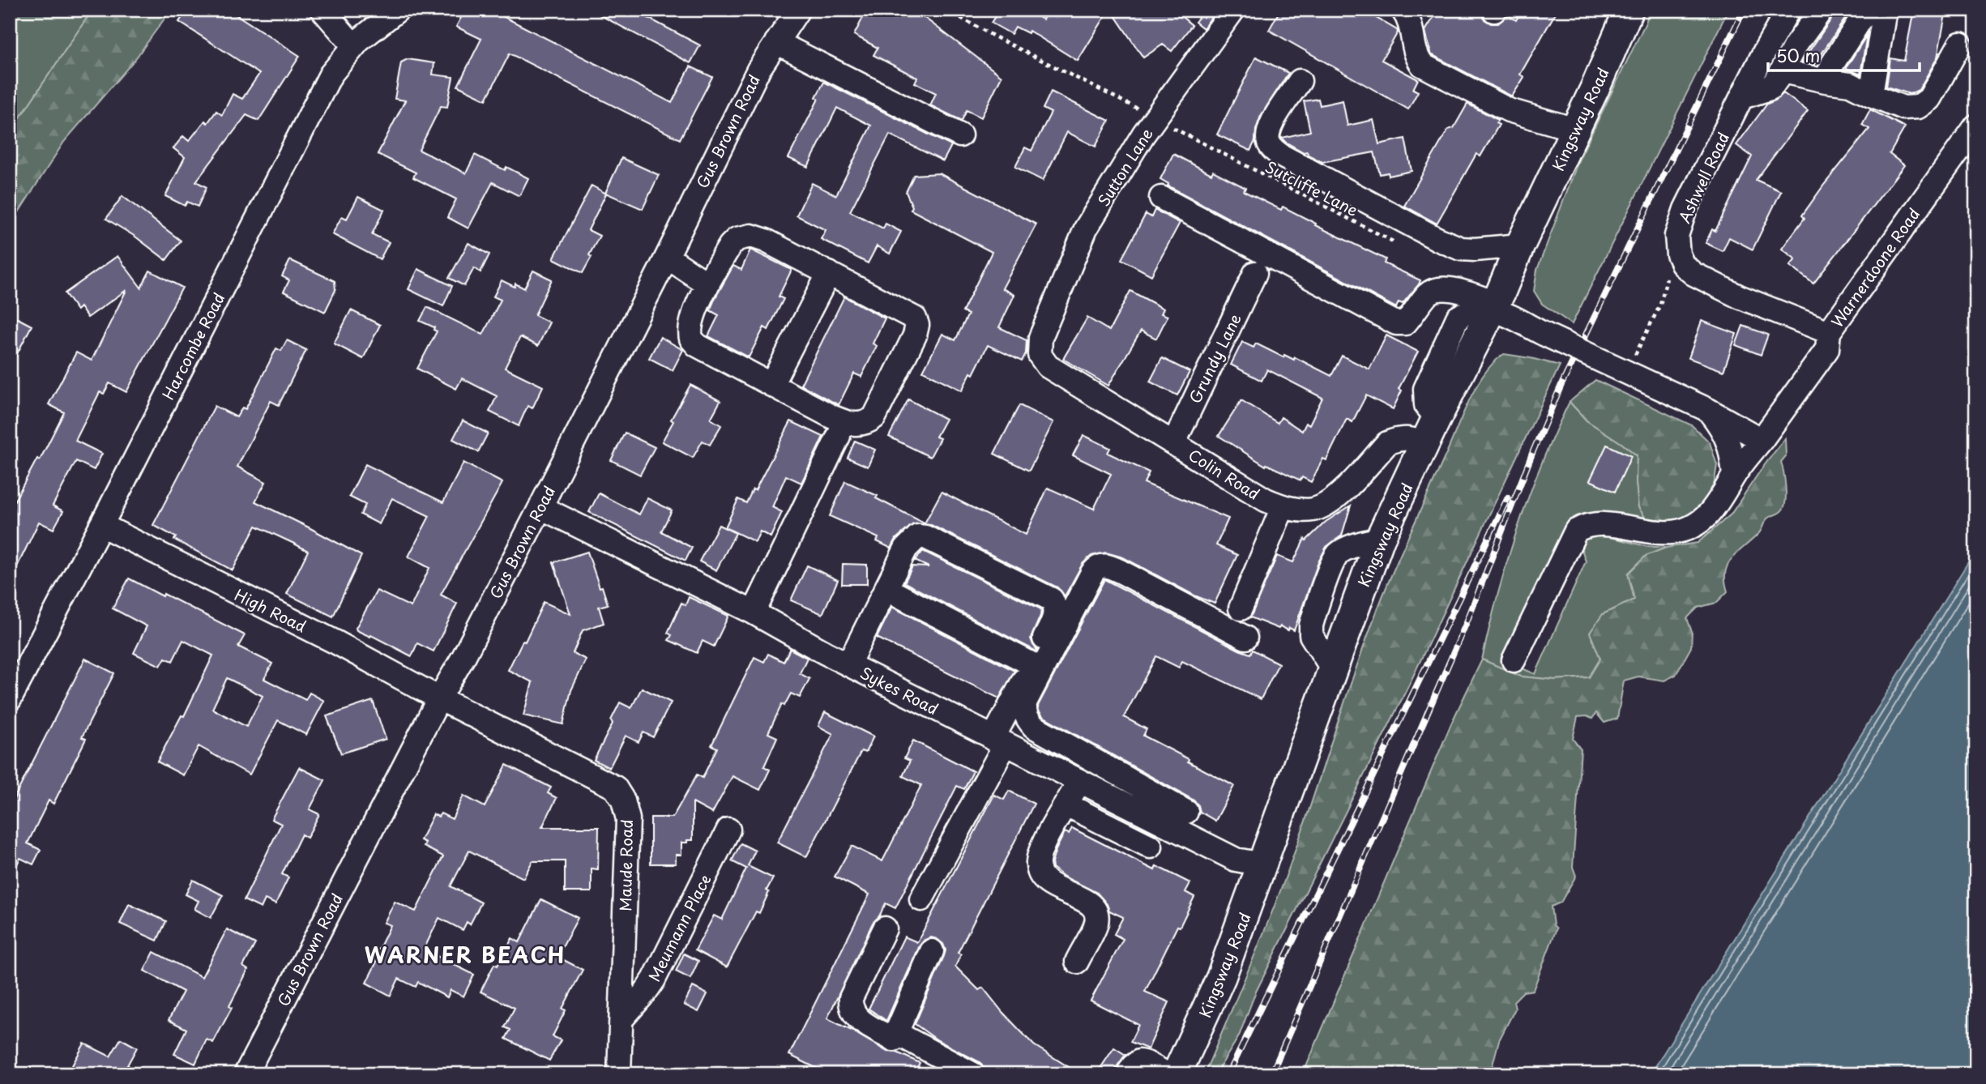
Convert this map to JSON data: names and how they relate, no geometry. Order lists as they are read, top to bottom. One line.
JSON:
{"streets":{"main road":["Kingsway Road"],"street":["Gus Brown Road","Sutton Lane","Ashwell Road","Warnerdoone Road","Harcombe Road","Grundy Lane","Colin Road","High Road","Sykes Road","Maude Road","Meumann Place"],"path":["Sutcliffe Lane"]},"crossings":[["Kingsway Road","Colin Road"],["Kingsway Road","Sykes Road"],["Gus Brown Road","High Road"],["Gus Brown Road","Sykes Road"],["Gus Brown Road","Maude Road"],["Sutton Lane","Colin Road"],["Ashwell Road","Warnerdoone Road"],["Harcombe Road","High Road"],["Grundy Lane","Colin Road"],["High Road","Maude Road"],["Maude Road","Meumann Place"]],"districts":["WARNER BEACH"],"scale_bar":"50 m"}
